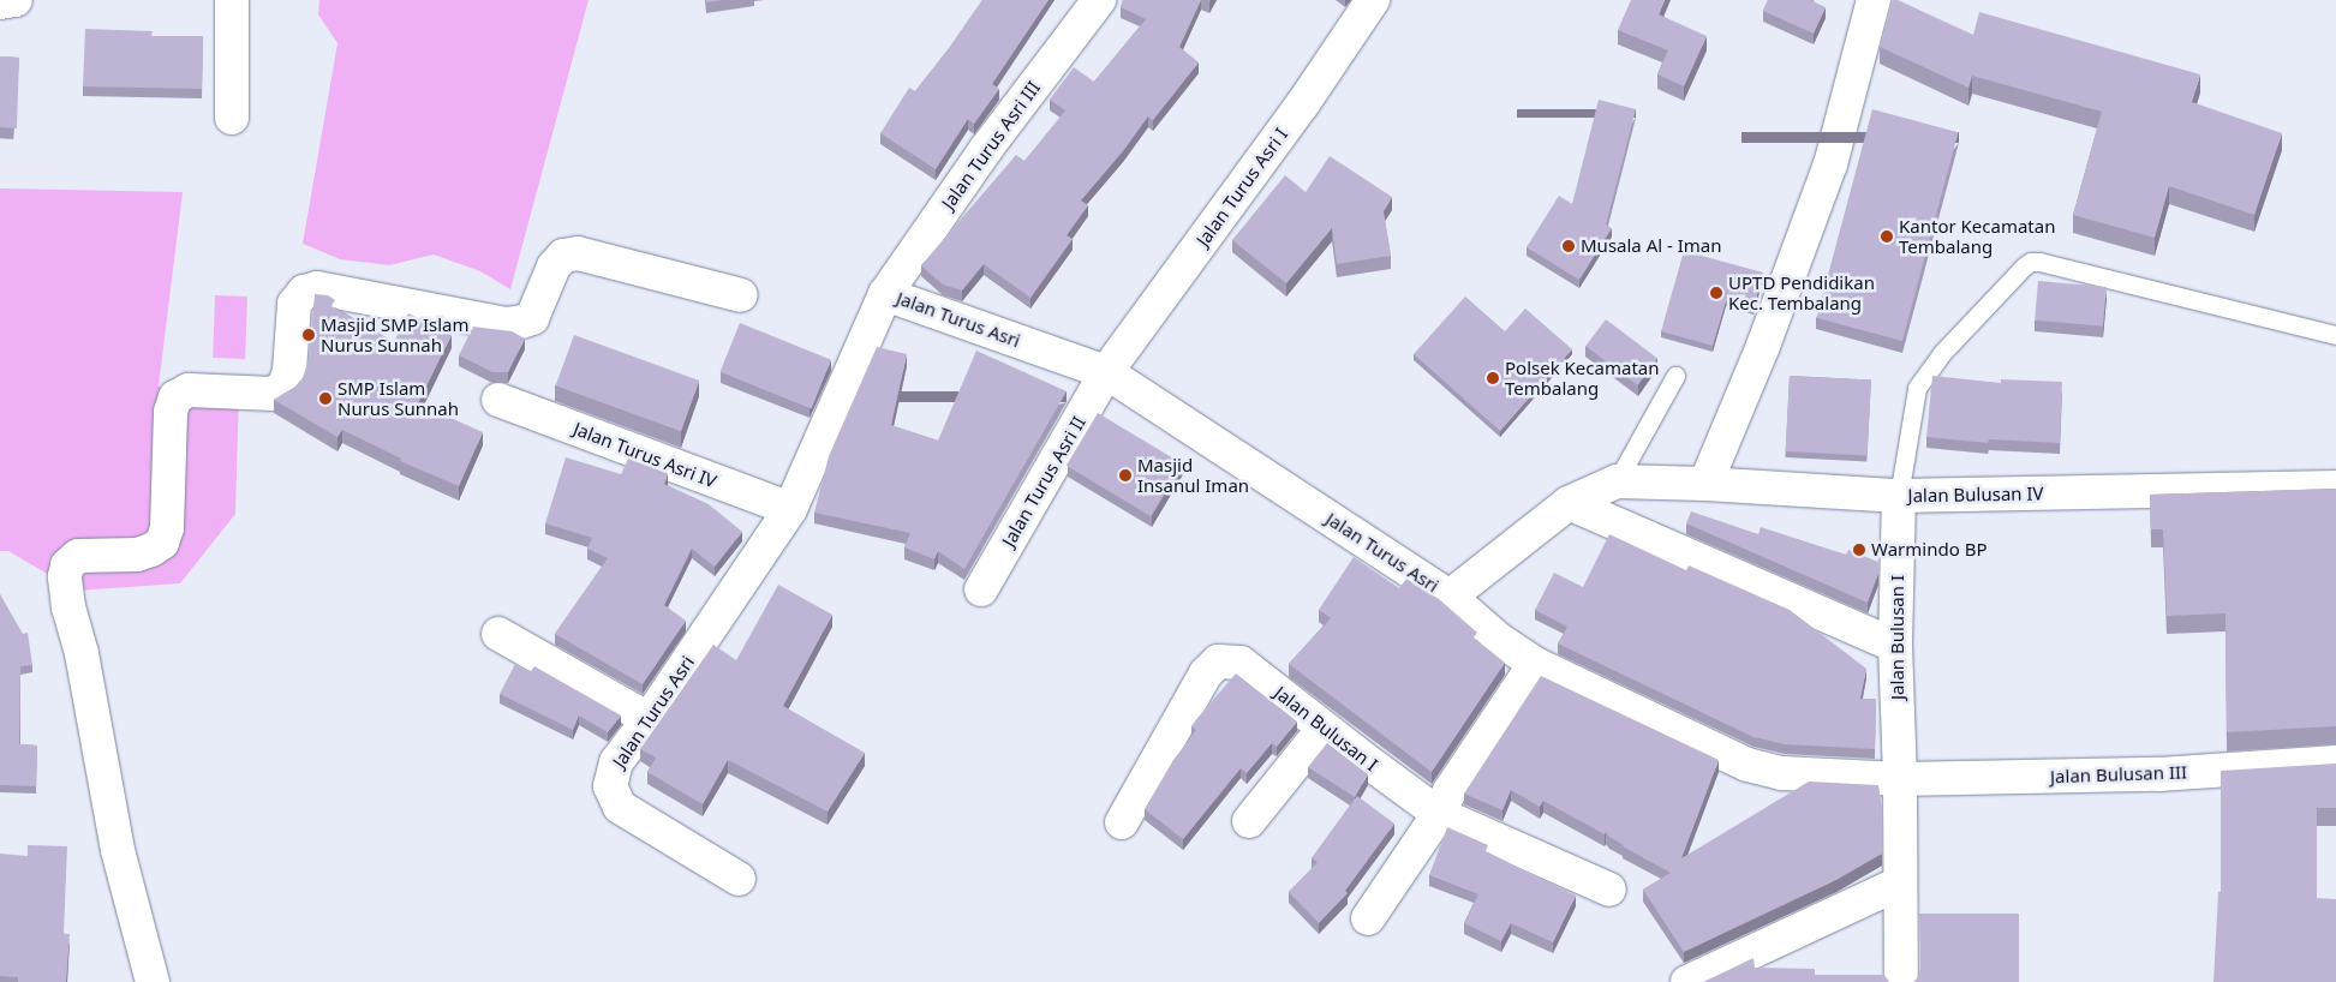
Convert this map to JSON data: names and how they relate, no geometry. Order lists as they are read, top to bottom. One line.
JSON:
{"streets":{"street":["Jalan Turus Asri III","Jalan Turus Asri I","Jalan Turus Asri","Jalan Turus Asri IV","Jalan Turus Asri II","Jalan Bulusan IV","Jalan Bulusan I","Jalan Bulusan III"]},"crossings":[["Jalan Turus Asri III","Jalan Turus Asri"],["Jalan Turus Asri I","Jalan Turus Asri"],["Jalan Turus Asri I","Jalan Turus Asri II"],["Jalan Turus Asri","Jalan Turus Asri IV"],["Jalan Turus Asri","Jalan Turus Asri II"],["Jalan Turus Asri","Jalan Bulusan IV"],["Jalan Bulusan IV","Jalan Bulusan I"],["Jalan Bulusan I","Jalan Bulusan III"]],"places":["Kantor Kecamatan Tembalang","Musala Al - Iman","UPTD Pendidikan Kec. Tembalang","Masjid SMP Islam Nurus Sunnah","Polsek Kecamatan Tembalang","SMP Islam Nurus Sunnah","Masjid Insanul Iman","Warmindo BP"]}
